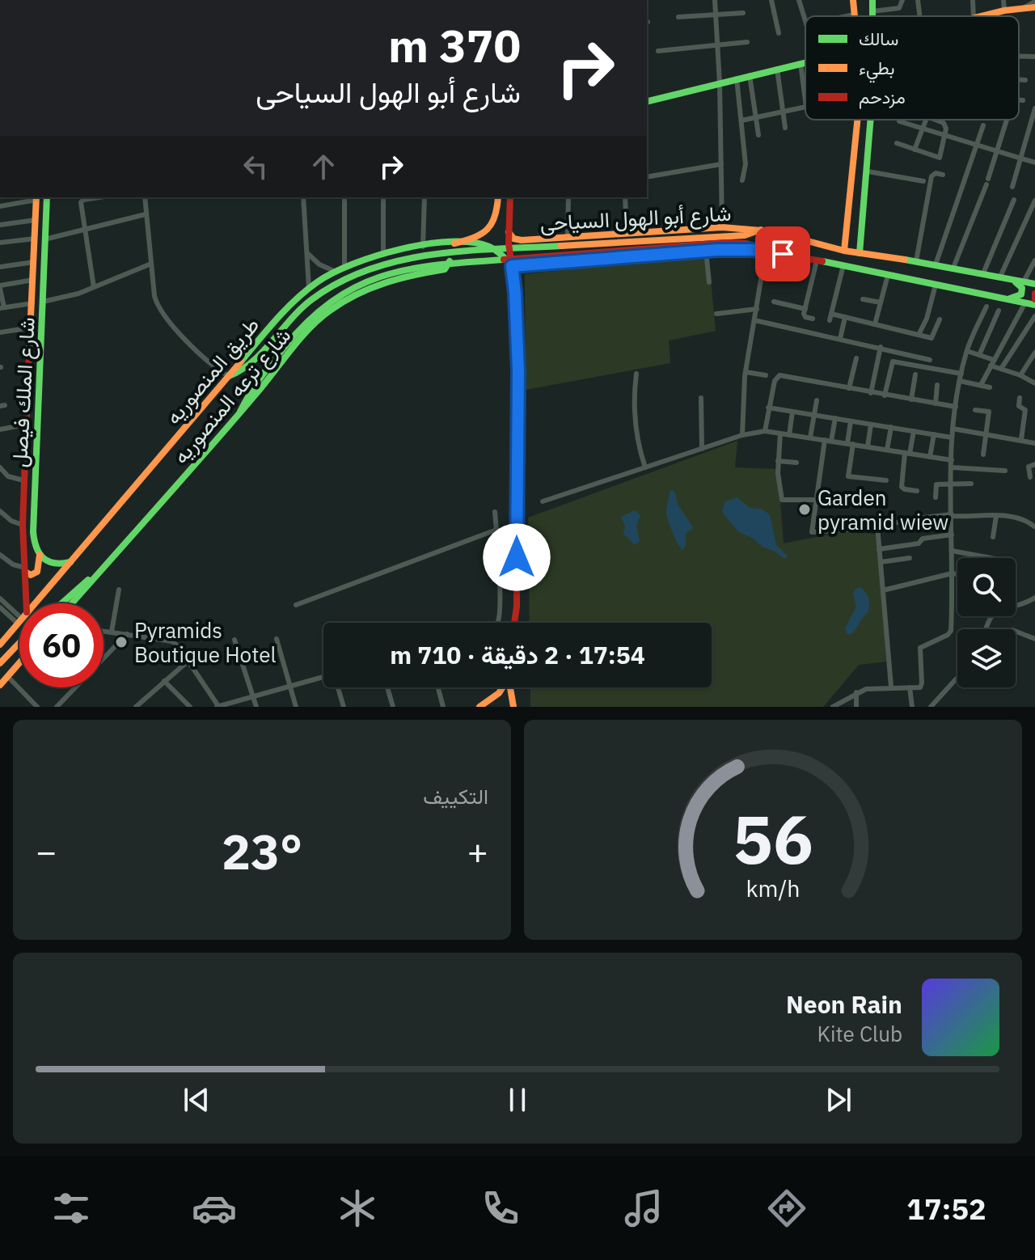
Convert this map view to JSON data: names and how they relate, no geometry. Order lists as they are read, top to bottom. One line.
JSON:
{"streets":{"main road":["شارع أبو الهول السياحى","طريق المنصوريه","شارع الملك فيصل","شارع ترعه المنصوريه"]},"crossings":[["شارع أبو الهول السياحى","طريق المنصوريه"],["طريق المنصوريه","شارع ترعه المنصوريه"]],"places":["Garden pyramid wiew","Pyramids Boutique Hotel"],"legend":["سالك","بطيء","مزدحم"],"page":{"turn":["370 m","شارع أبو الهول السياحى"],"limit":"60","trip":"17:54 · 2 دقيقة · 710 m","tile":"التكييف","heat":["−","23°","+"],"song":["Neon Rain","Kite Club"],"tabs":"17:52","gauge":["56","km/h"]}}
